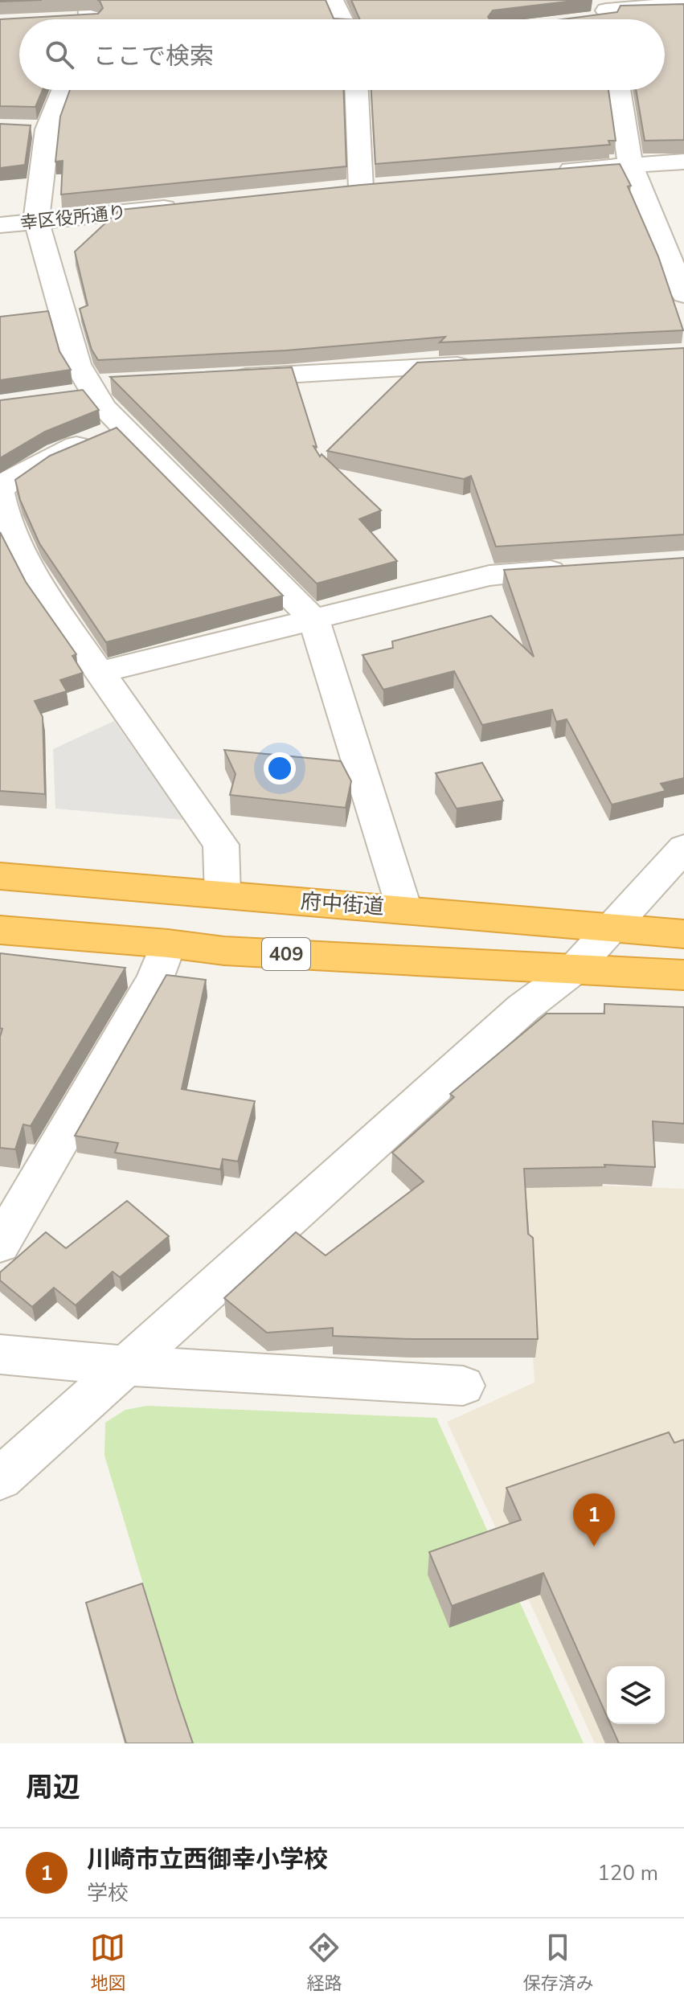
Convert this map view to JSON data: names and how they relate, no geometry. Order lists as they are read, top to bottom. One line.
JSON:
{"streets":{"highway":["府中街道","409"],"street":["幸区役所通り"]},"page":{"search":"ここで検索","pins":"1","heading":"周辺","list":[{"mark":"1","name":"川崎市立西御幸小学校","note":"学校","value":"120 m"}],"nav":["地図","経路","保存済み"]}}
